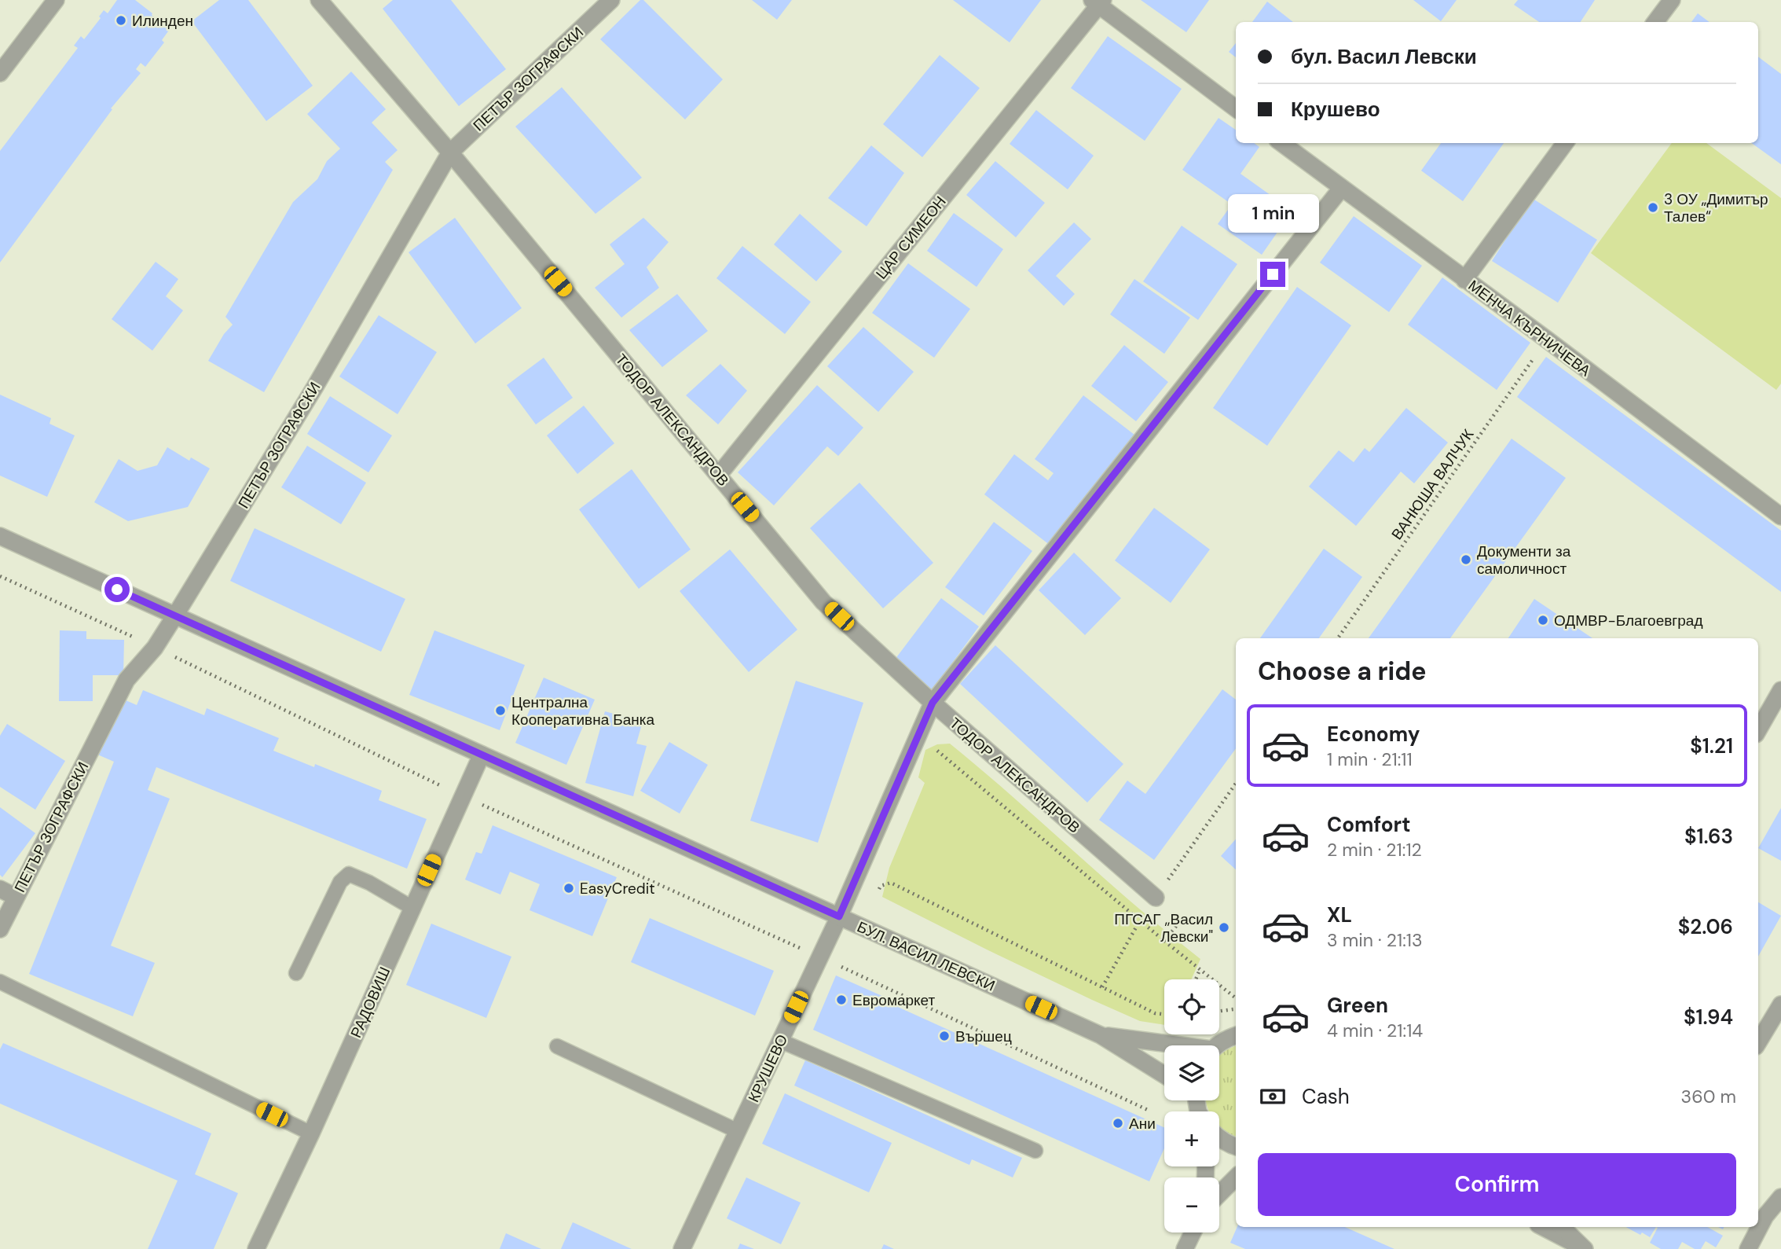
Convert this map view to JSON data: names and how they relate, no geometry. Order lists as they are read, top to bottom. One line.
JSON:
{"streets":{"street":["ПЕТЪР ЗОГРАФСКИ","ЦАР СИМЕОН","МЕНЧА КЪРНИЧЕВА","ТОДОР АЛЕКСАНДРОВ","БУЛ. ВАСИЛ ЛЕВСКИ","РАДОВИШ","КРУШЕВО"],"path":["ВАНЮША ВАЛЧУК"]},"crossings":[["ПЕТЪР ЗОГРАФСКИ","ТОДОР АЛЕКСАНДРОВ"],["ПЕТЪР ЗОГРАФСКИ","БУЛ. ВАСИЛ ЛЕВСКИ"],["ЦАР СИМЕОН","ТОДОР АЛЕКСАНДРОВ"],["МЕНЧА КЪРНИЧЕВА","ВАНЮША ВАЛЧУК"],["МЕНЧА КЪРНИЧЕВА","КРУШЕВО"],["ТОДОР АЛЕКСАНДРОВ","КРУШЕВО"],["БУЛ. ВАСИЛ ЛЕВСКИ","РАДОВИШ"],["БУЛ. ВАСИЛ ЛЕВСКИ","КРУШЕВО"]],"places":["Илинден","3 ОУ „Димитър Талев“","Документи за самоличност","ОДМВР-Благоевград","Централна Кооперативна Банка","EasyCredit","ПГСАГ ,,Васил Левски\"","Евромаркет","Вършец","Ани"],"page":{"banner":["бул. Васил Левски","Крушево"],"bubble":"1 min","heading":"Choose a ride","list":[{"name":"Economy","note":"1 min · 21:11","value":"$1.21"},{"name":"Comfort","note":"2 min · 21:12","value":"$1.63"},{"name":"XL","note":"3 min · 21:13","value":"$2.06"},{"name":"Green","note":"4 min · 21:14","value":"$1.94"}],"map_buttons":["+","−"],"pay":["Cash","360 m"],"buttons":"Confirm"}}
